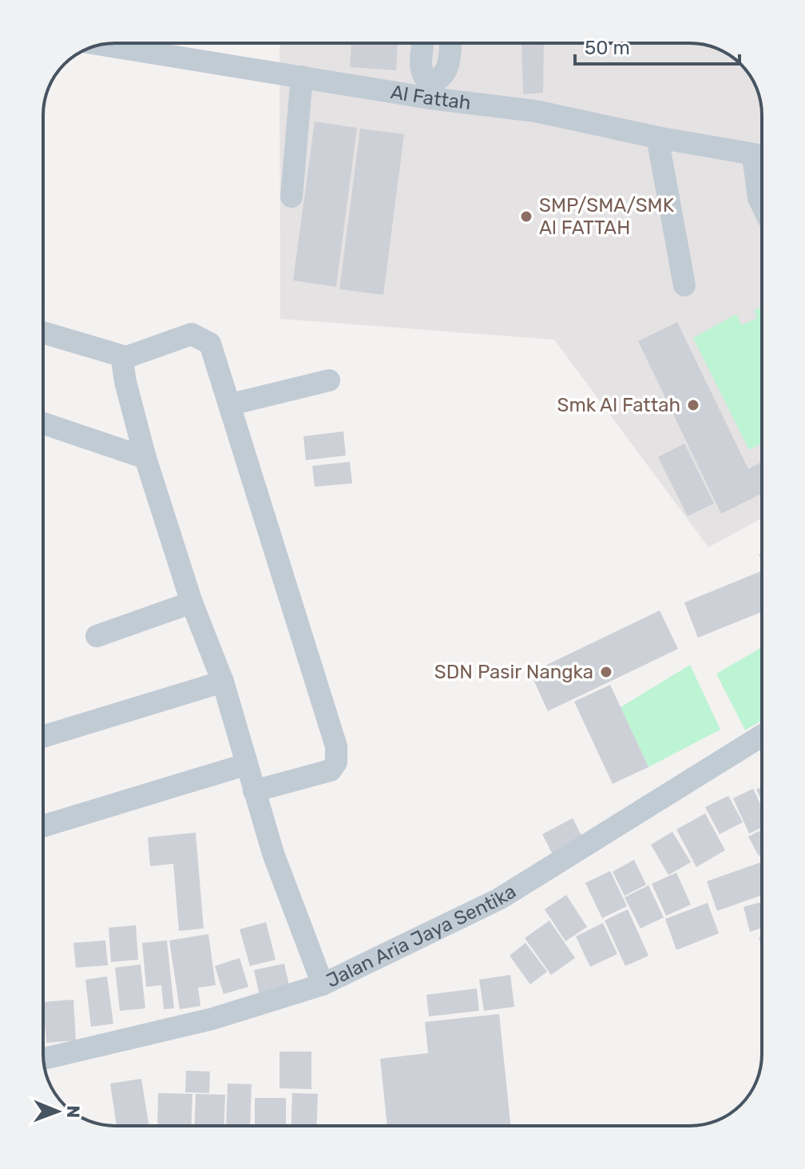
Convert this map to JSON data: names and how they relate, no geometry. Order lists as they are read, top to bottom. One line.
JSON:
{"streets":{"street":["Al Fattah","Jalan Aria Jaya Sentika"]},"places":["SMP/SMA/SMK Al FATTAH","Smk Al Fattah","SDN Pasir Nangka"],"scale_bar":"50 m","north":"right"}
